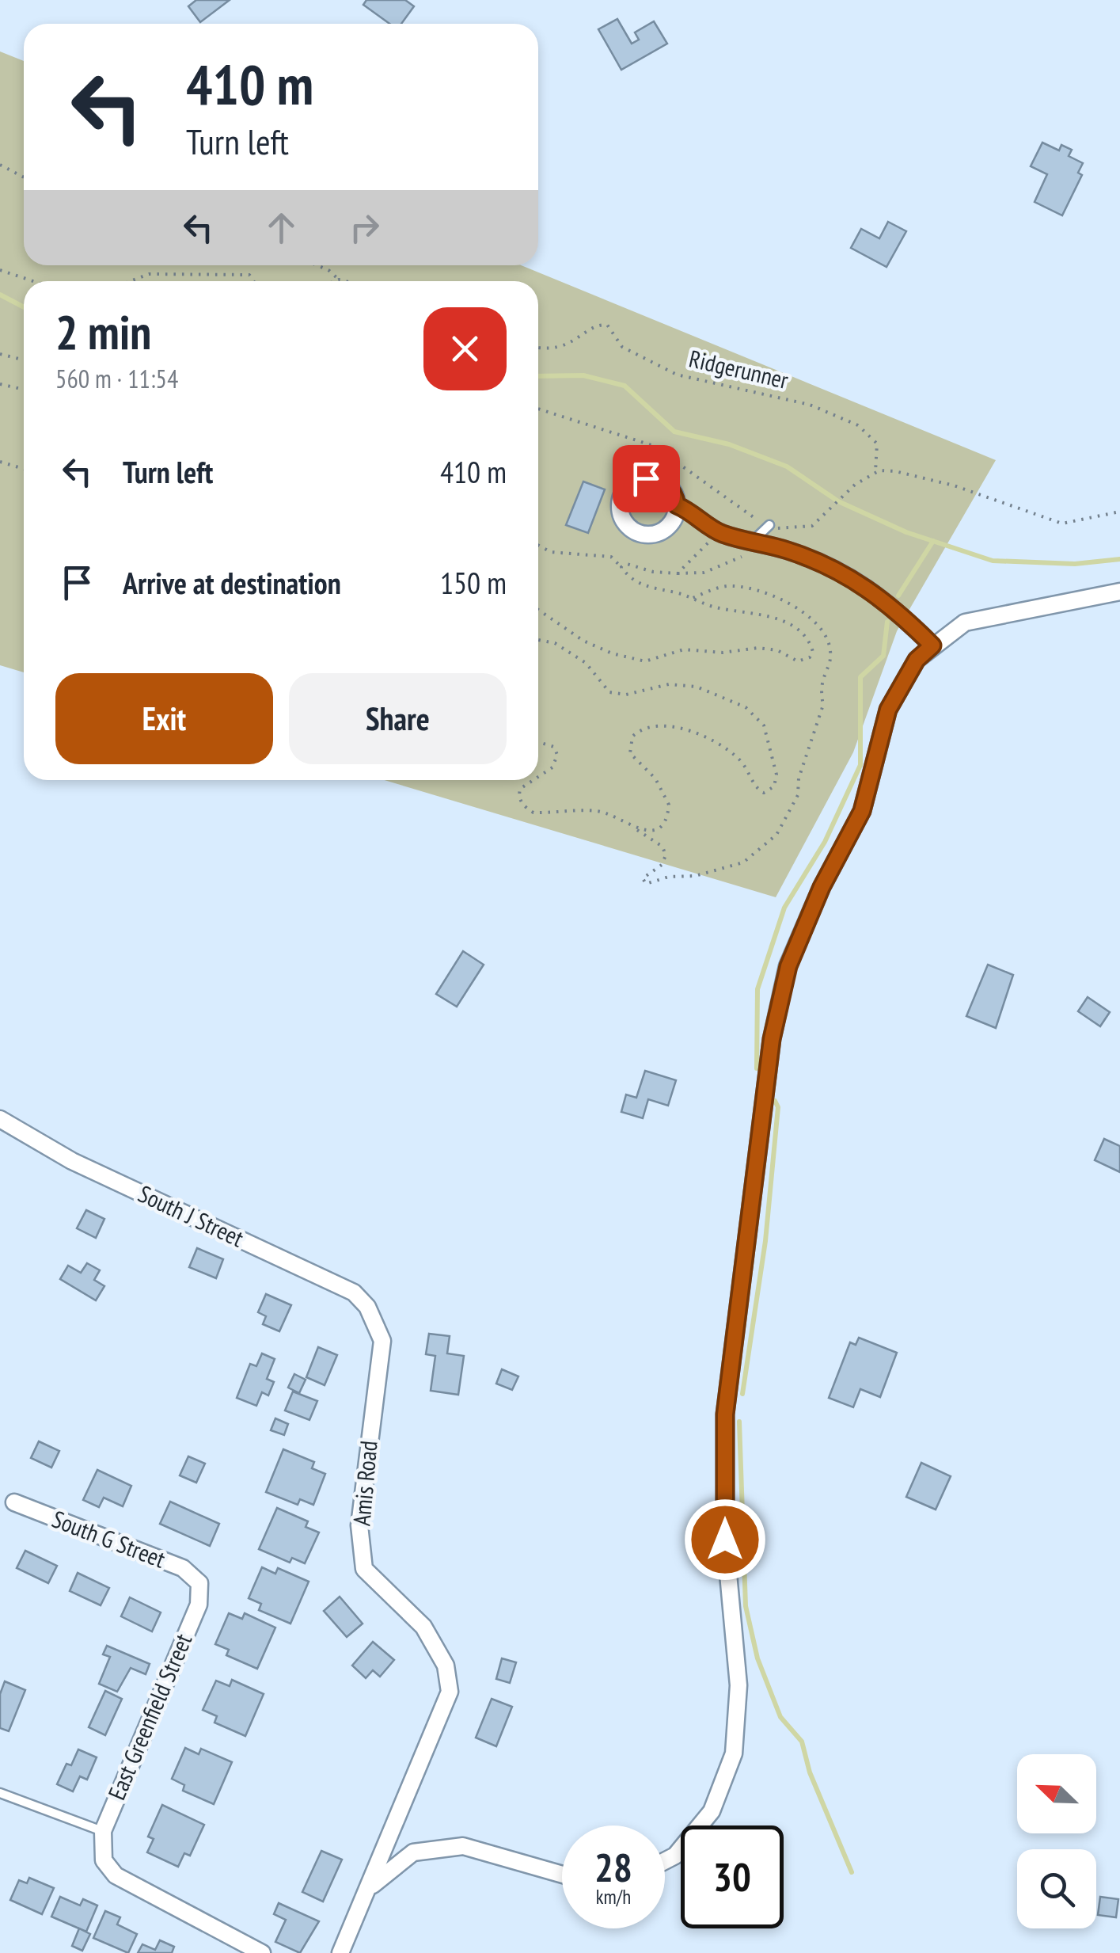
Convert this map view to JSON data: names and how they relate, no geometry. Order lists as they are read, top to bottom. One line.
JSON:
{"streets":{"street":["South J Street","Amis Road","South G Street","East Greenfield Street"],"path":["Ridgerunner"]},"crossings":[["South J Street","Amis Road"],["South G Street","East Greenfield Street"]],"north":"top left","page":{"turn":["410 m","Turn left"],"heading":["2 min","560 m · 11:54"],"list":[{"name":"Turn left","value":"410 m"},{"name":"Arrive at destination","value":"150 m"}],"buttons":["Exit","Share"],"speed":"28 km/h","limit":"30"}}
